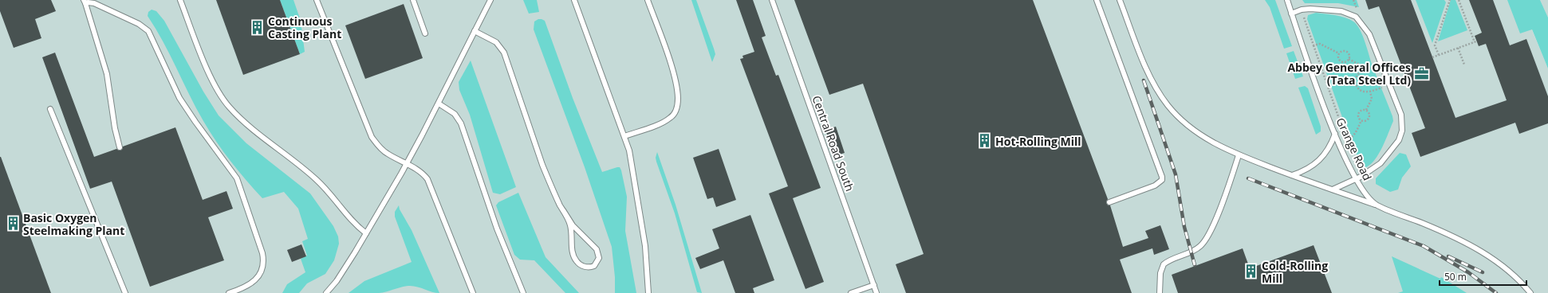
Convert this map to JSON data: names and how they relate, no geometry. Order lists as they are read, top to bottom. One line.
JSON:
{"streets":{"lane":["Central Road South","Grange Road"]},"places":{"building":["Continuous Casting Plant","Hot-Rolling Mill","Basic Oxygen Steelmaking Plant","Cold-Rolling Mill"],"office":["Abbey General Offices (Tata Steel Ltd)"]},"scale_bar":"50 m"}
